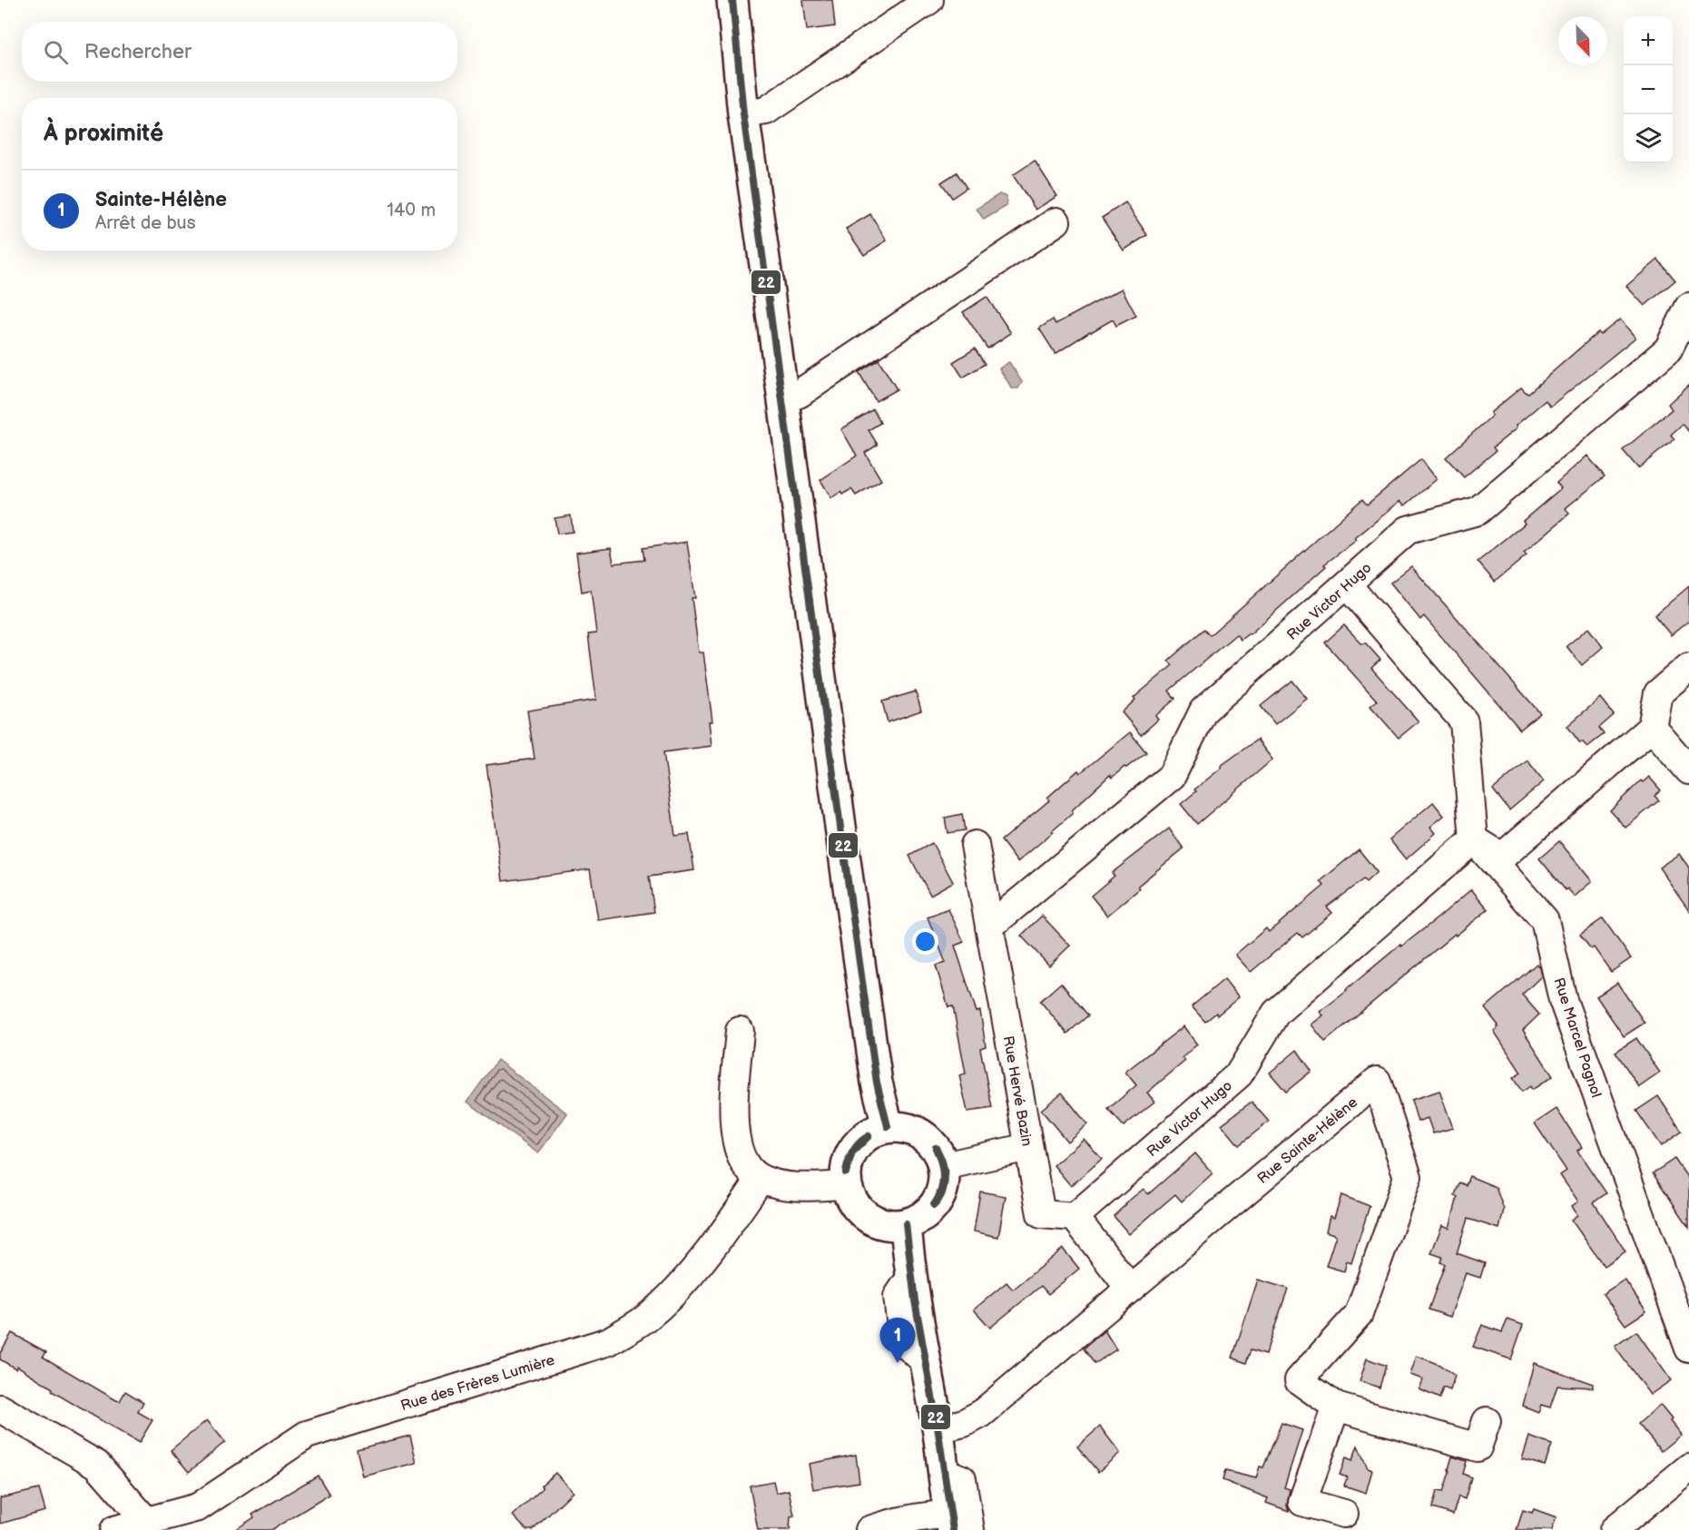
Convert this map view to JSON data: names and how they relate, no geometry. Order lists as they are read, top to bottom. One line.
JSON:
{"streets":{"street":["Rue Victor Hugo","Rue Marcel Pagnol","Rue Hervé Bazin","Rue Sainte-Hélène","Rue des Frères Lumière"]},"crossings":[["Rue Victor Hugo","Rue Marcel Pagnol"],["Rue Victor Hugo","Rue Hervé Bazin"]],"lines":["transit line 22"],"north":"bottom right","page":{"map_buttons":["+","−"],"search":"Rechercher","heading":"À proximité","list":[{"mark":"1","name":"Sainte-Hélène","note":"Arrêt de bus","value":"140 m"}],"pins":"1"}}
